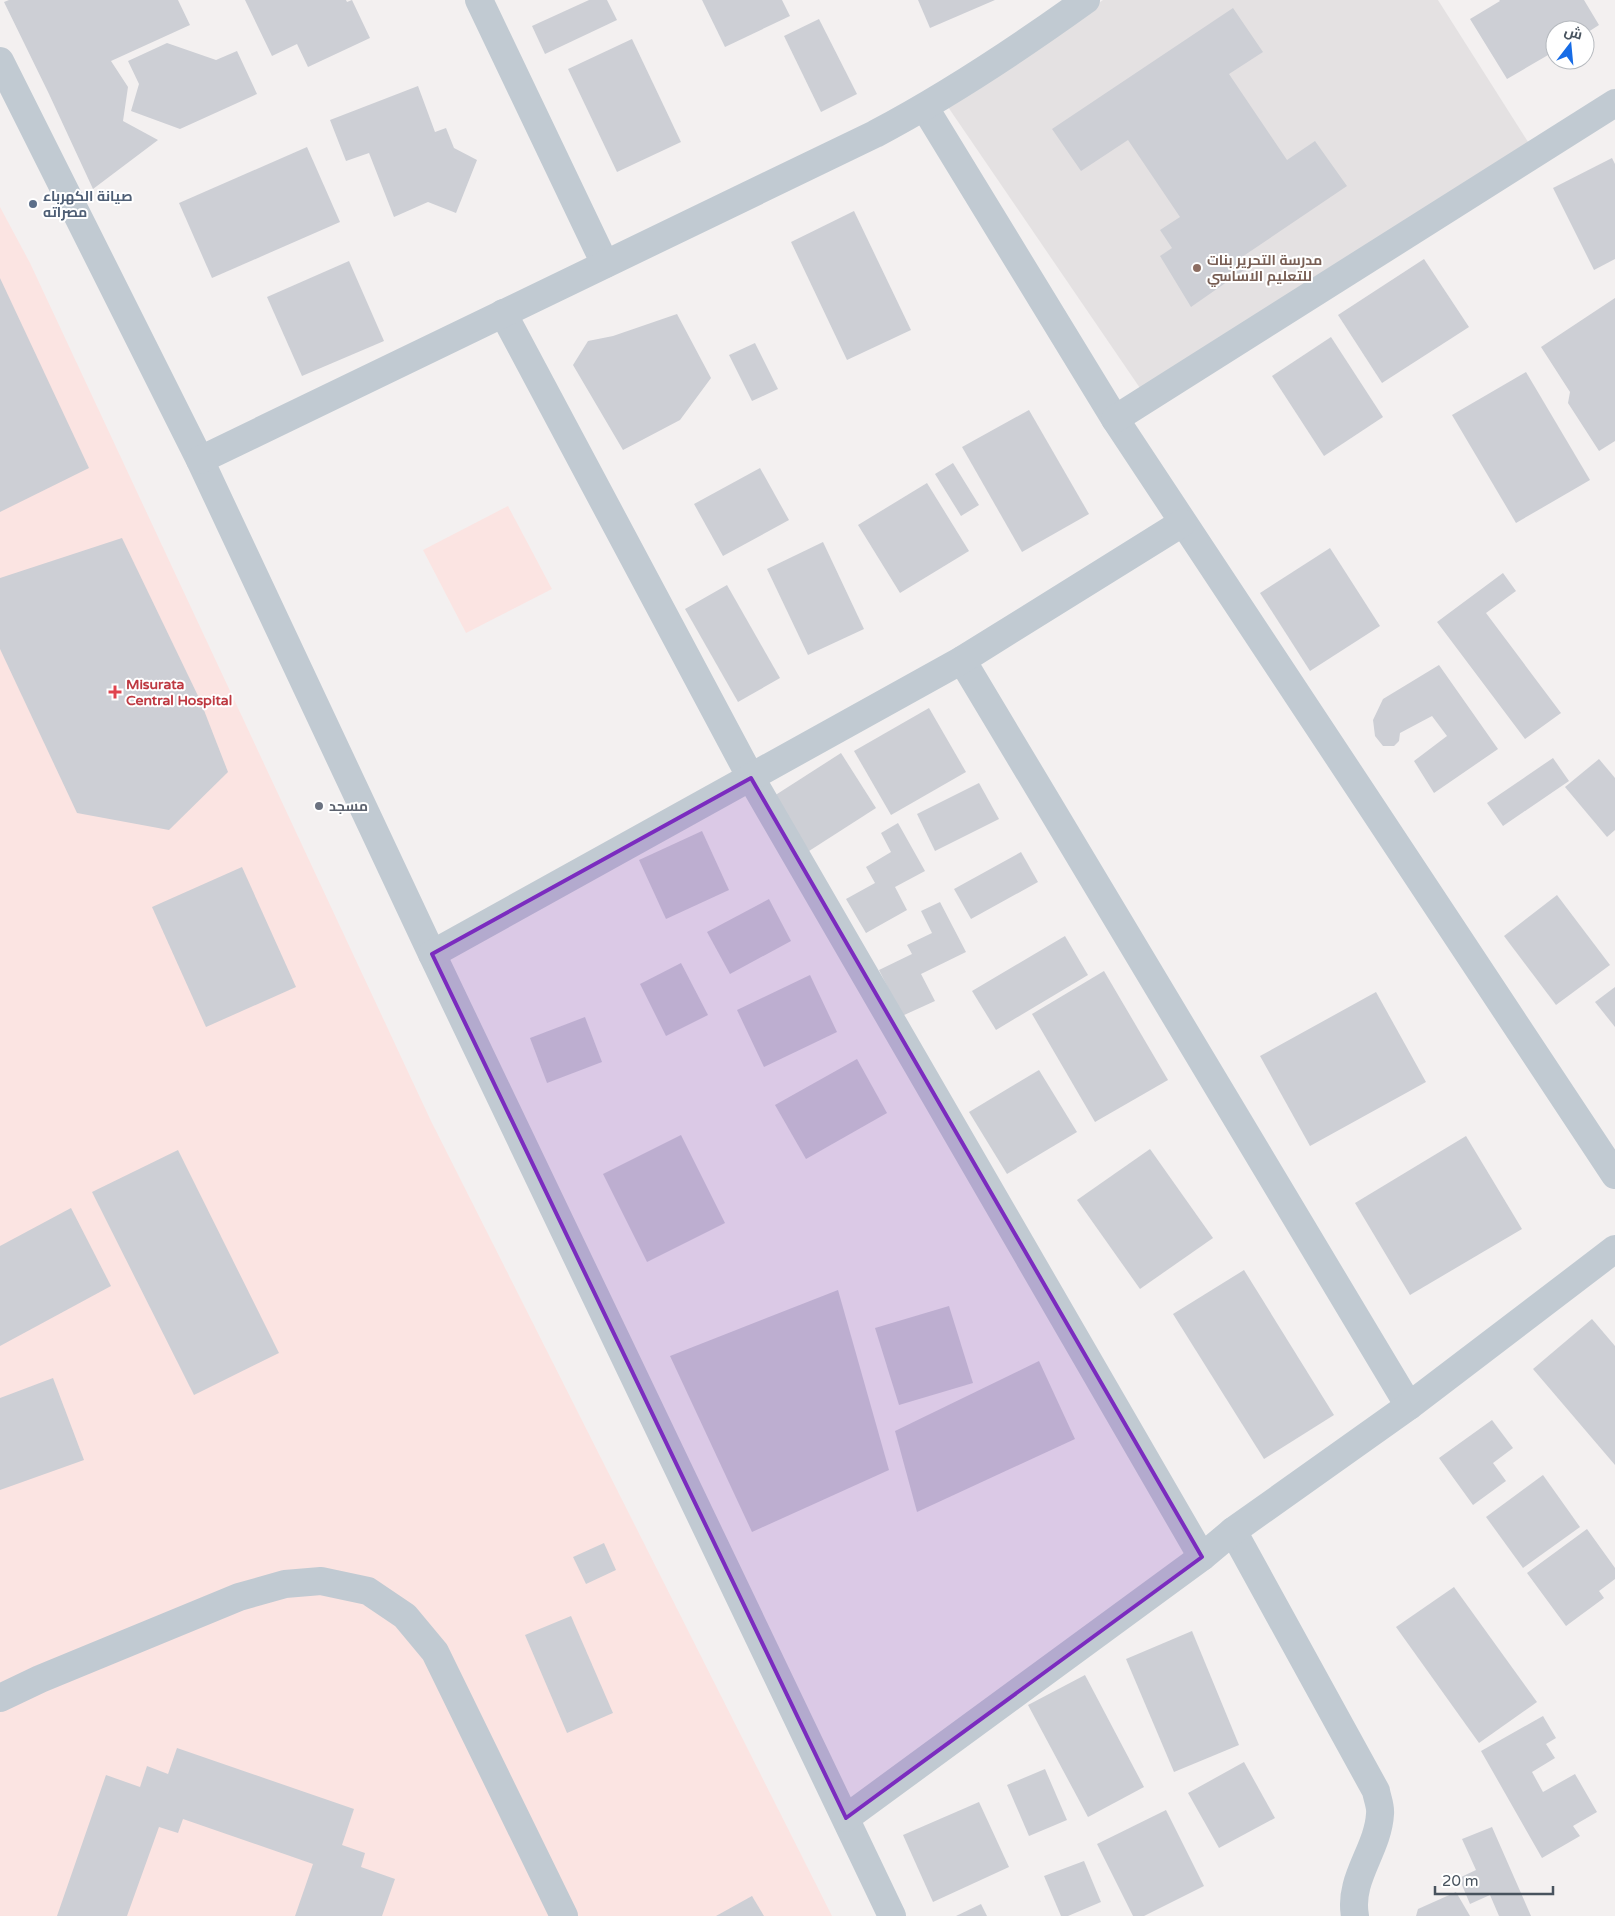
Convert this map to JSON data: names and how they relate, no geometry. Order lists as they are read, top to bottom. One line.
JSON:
{"places":{"other":["صيانة الكهرباء مصراته","مدرسة التحرير بنات للتعليم الاساسي","مسجد"],"health":["Misurata Central Hospital"]},"scale_bar":"20 m","north":"top"}
